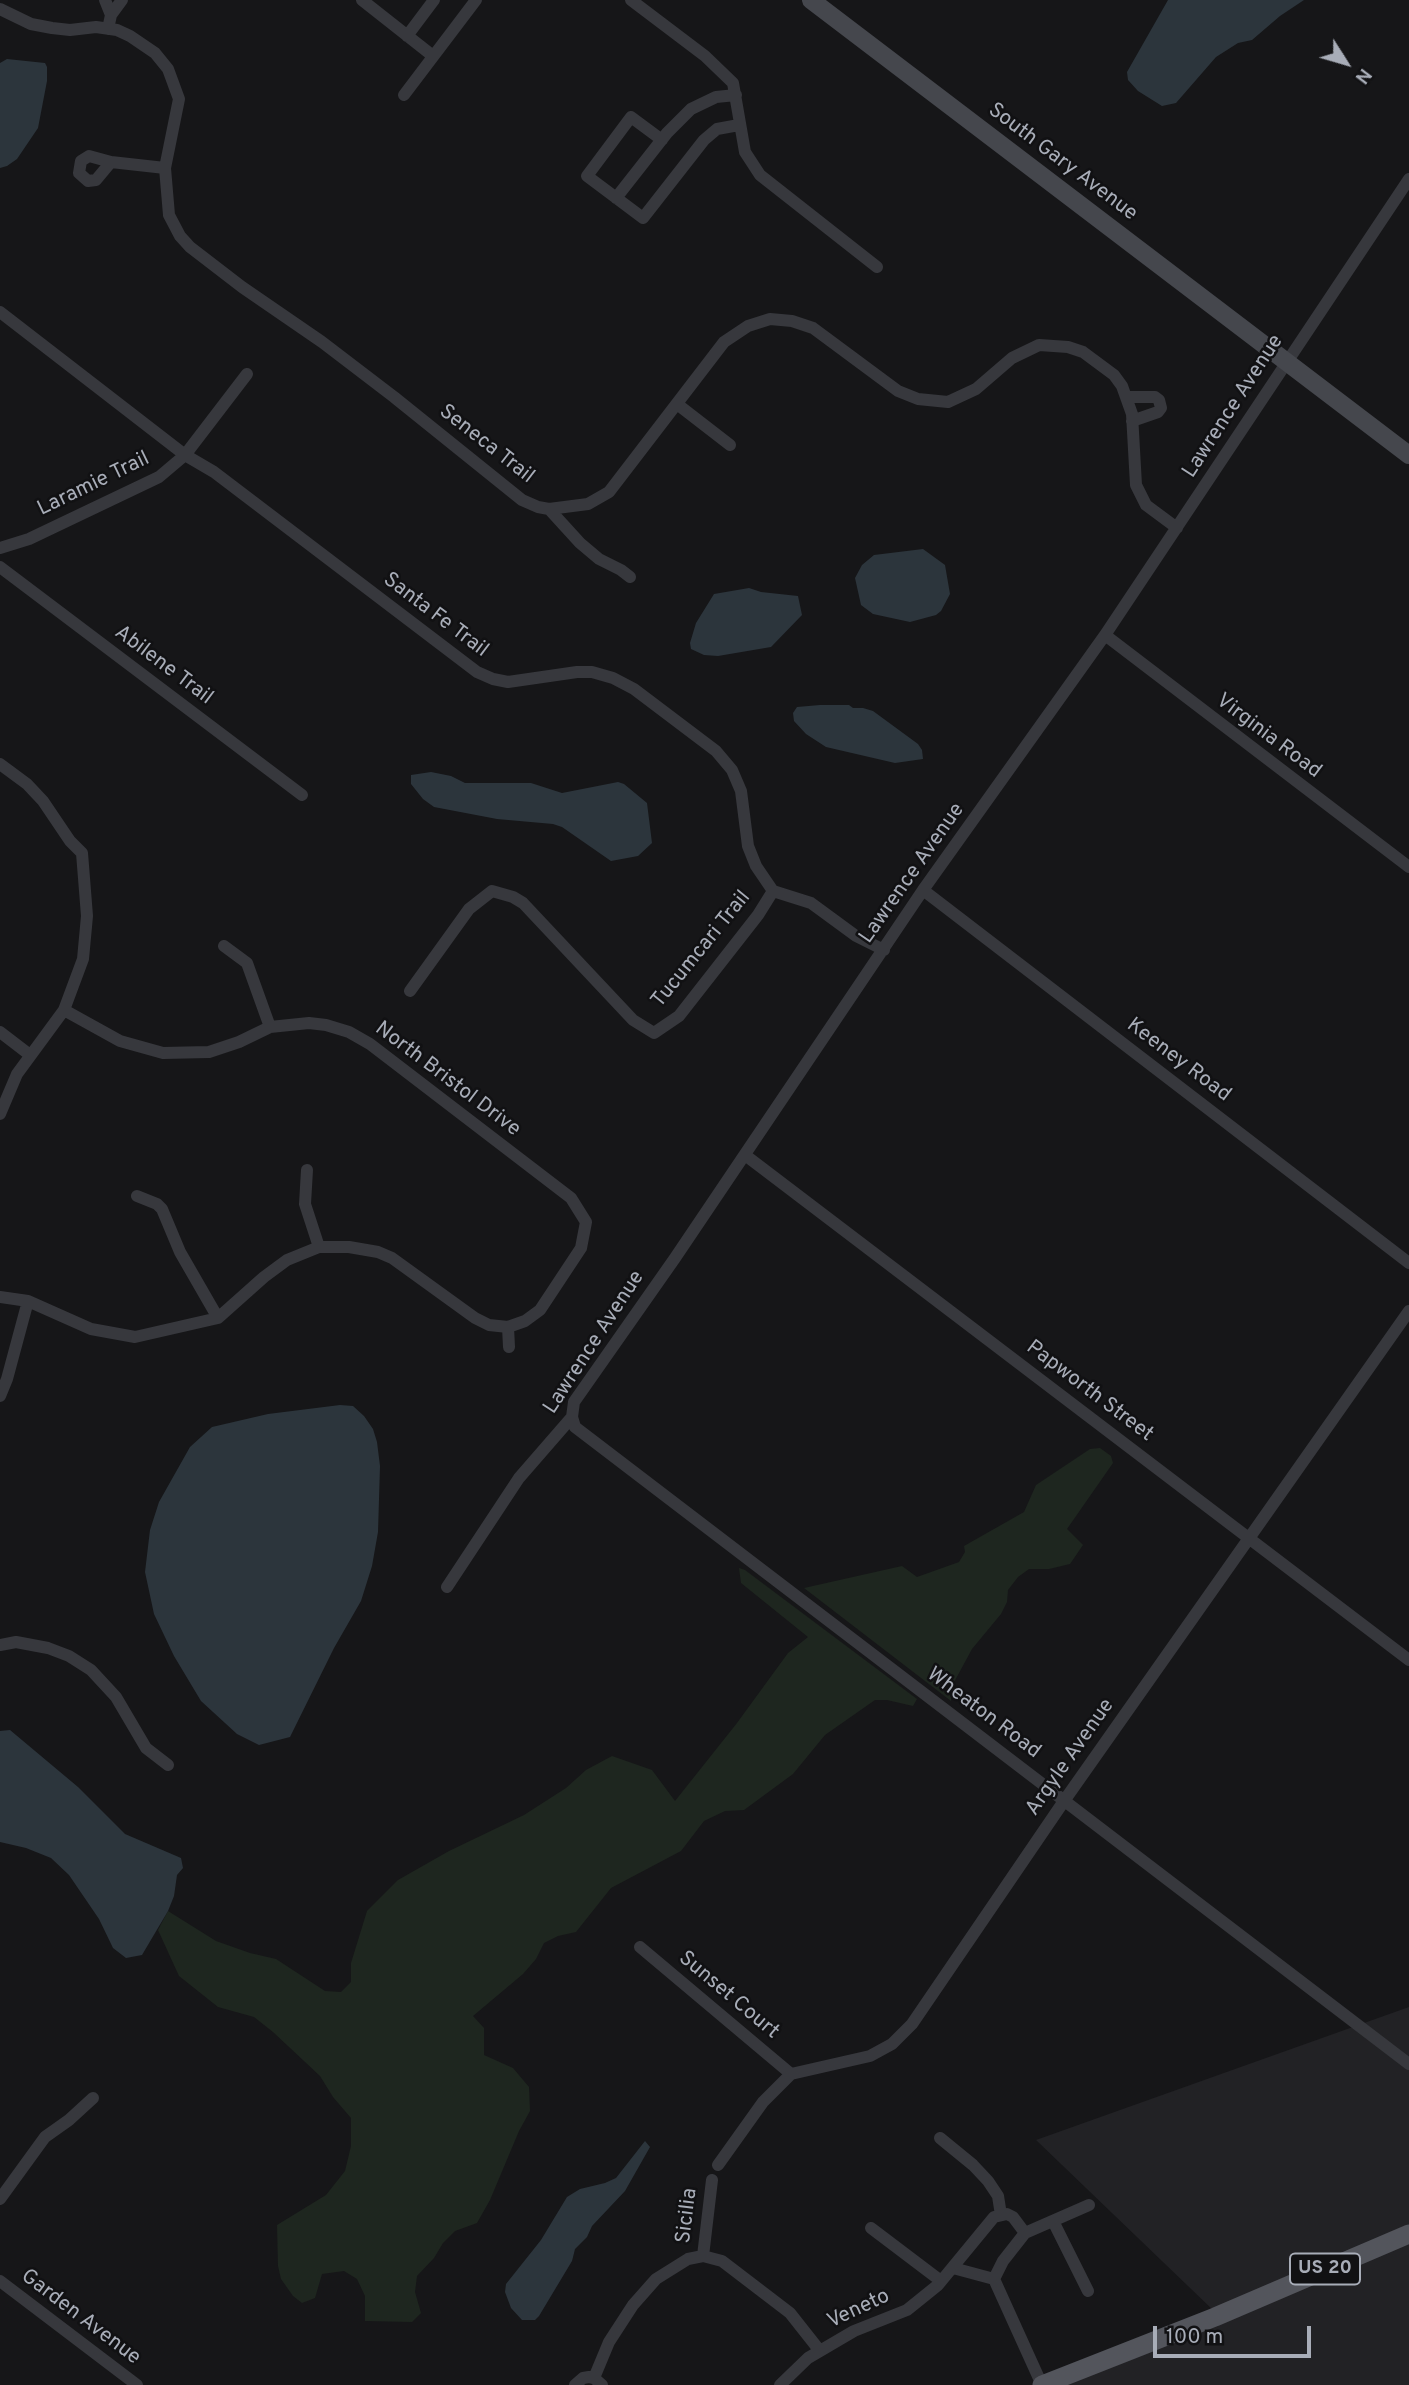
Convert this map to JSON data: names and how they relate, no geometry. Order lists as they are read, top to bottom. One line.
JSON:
{"streets":{"main road":["South Gary Avenue","US 20"],"street":["Lawrence Avenue","Seneca Trail","Laramie Trail","Santa Fe Trail","Abilene Trail","Virginia Road","Tucumcari Trail","Keeney Road","North Bristol Drive","Papworth Street","Wheaton Road","Argyle Avenue","Sunset Court","Sicilia","Veneto","Garden Avenue"]},"crossings":[["South Gary Avenue","Lawrence Avenue"],["Lawrence Avenue","Seneca Trail"],["Lawrence Avenue","Virginia Road"],["Lawrence Avenue","Keeney Road"],["Lawrence Avenue","Papworth Street"],["Lawrence Avenue","Wheaton Road"],["Laramie Trail","Santa Fe Trail"],["Santa Fe Trail","Tucumcari Trail"],["Papworth Street","Argyle Avenue"],["Wheaton Road","Argyle Avenue"],["Argyle Avenue","Sunset Court"]],"scale_bar":"100 m","north":"bottom right"}
